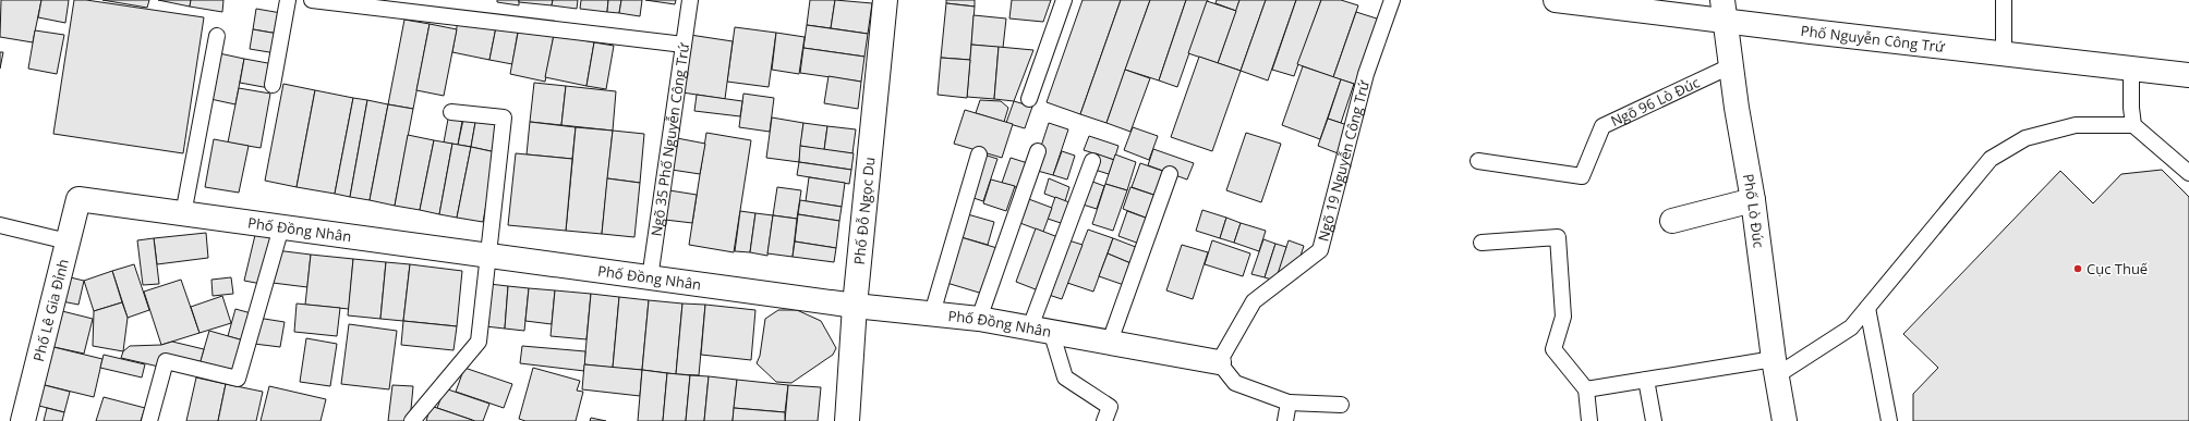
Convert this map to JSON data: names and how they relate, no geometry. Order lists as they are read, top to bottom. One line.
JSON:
{"streets":{"street":["Phố Nguyễn Công Trứ","Phố Đỗ Ngọc Du","Phố Lò Đúc","Phố Đồng Nhân","Phố Lê Gia Đỉnh"],"lane":["Ngõ 96 Lò Đúc","Ngõ 35 Phố Nguyễn Công Trứ","Ngõ 19 Nguyễn Công Trứ"]},"crossings":[["Phố Nguyễn Công Trứ","Phố Lò Đúc"],["Ngõ 96 Lò Đúc","Phố Lò Đúc"],["Ngõ 35 Phố Nguyễn Công Trứ","Phố Đồng Nhân"],["Ngõ 19 Nguyễn Công Trứ","Phố Đồng Nhân"],["Phố Đỗ Ngọc Du","Phố Đồng Nhân"],["Phố Đồng Nhân","Phố Lê Gia Đỉnh"]],"places":["Cục Thuế"]}
